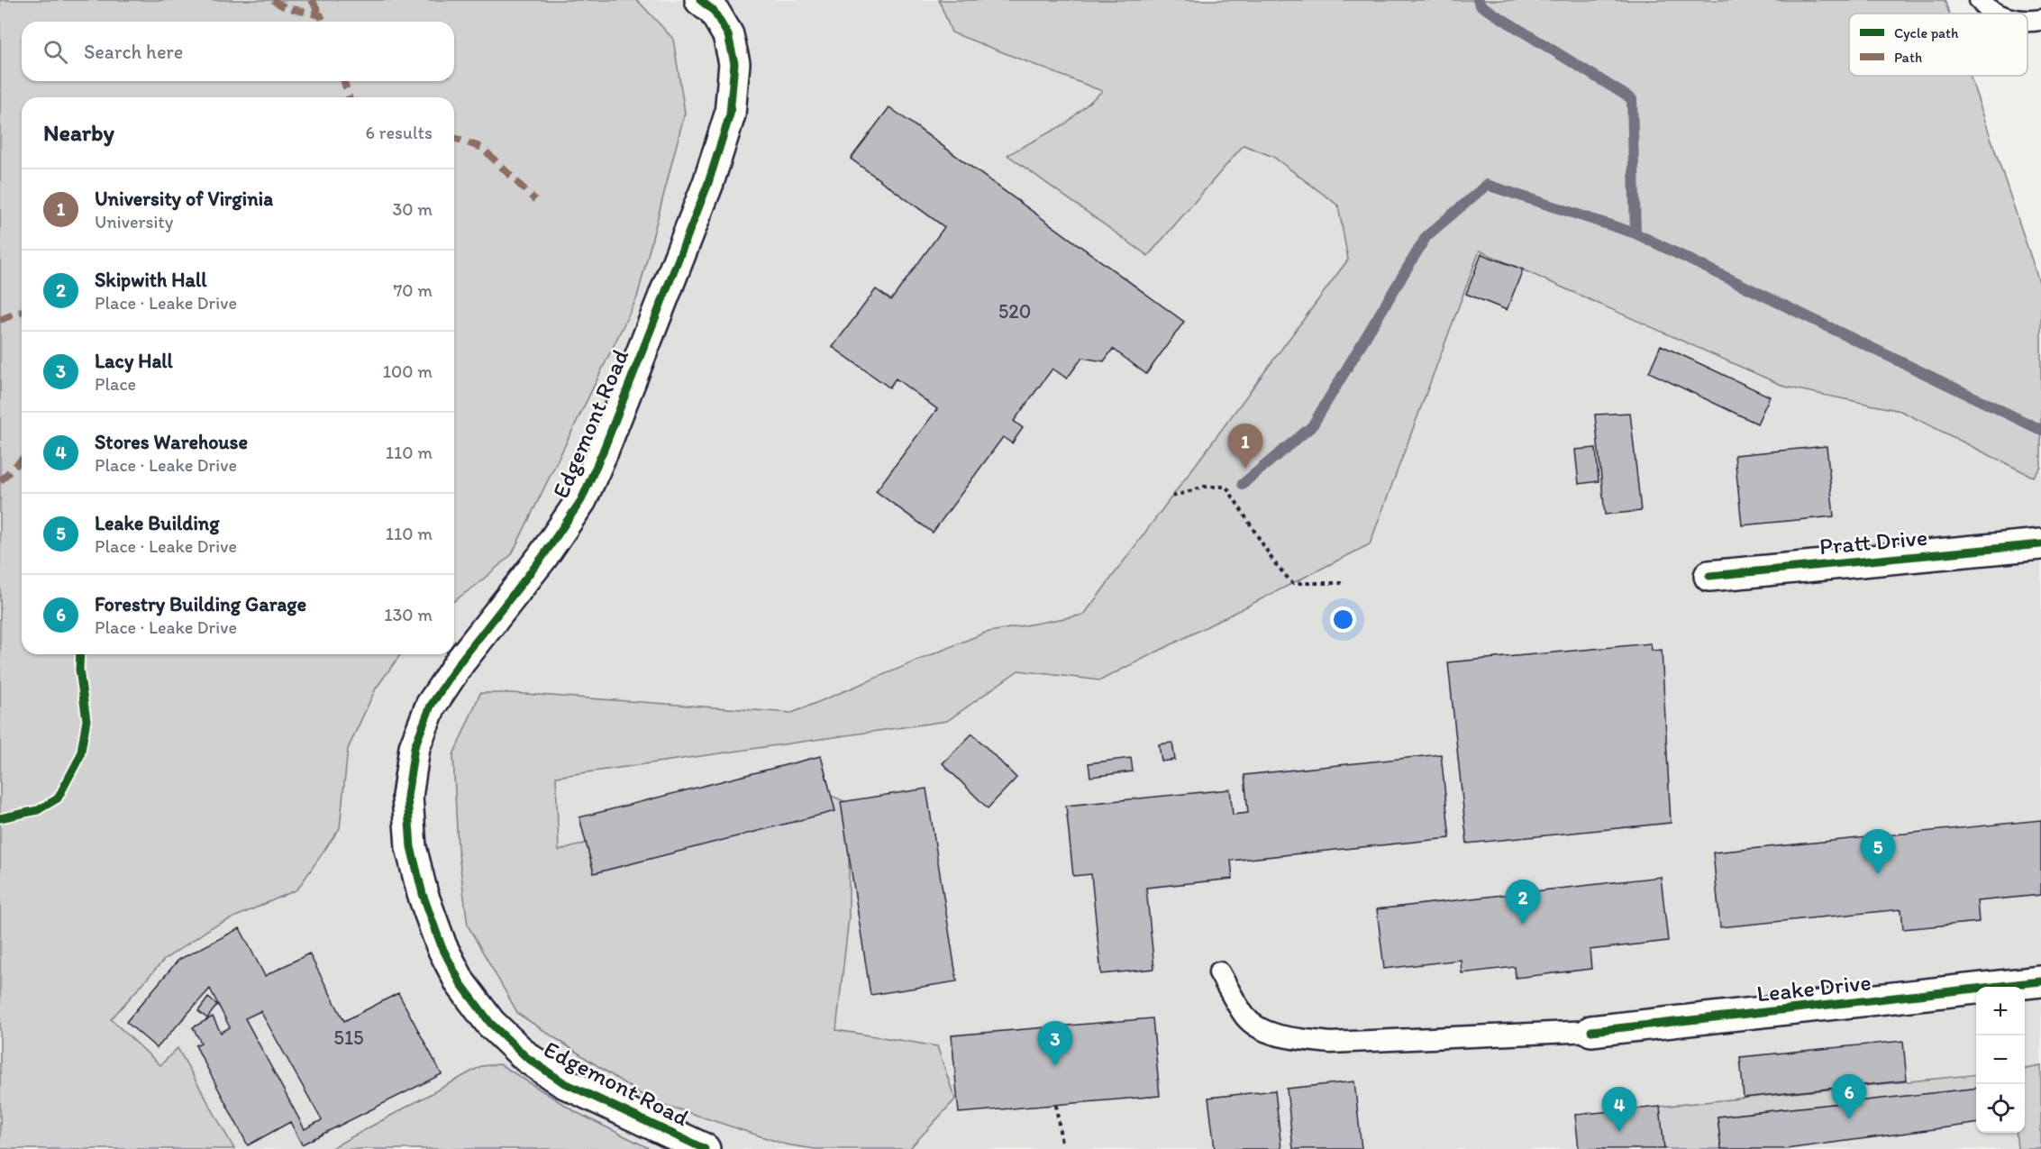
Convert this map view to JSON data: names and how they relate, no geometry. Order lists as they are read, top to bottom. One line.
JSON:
{"streets":{"street":["Edgemont Road","Pratt Drive","Leake Drive"]},"house_numbers":["520","515"],"legend":["Cycle path","Path"],"page":{"search":"Search here","heading":["Nearby","6 results"],"list":[{"mark":"1","name":"University of Virginia","note":"University","value":"30 m"},{"mark":"2","name":"Skipwith Hall","note":"Place · Leake Drive","value":"70 m"},{"mark":"3","name":"Lacy Hall","note":"Place","value":"100 m"},{"mark":"4","name":"Stores Warehouse","note":"Place · Leake Drive","value":"110 m"},{"mark":"5","name":"Leake Building","note":"Place · Leake Drive","value":"110 m"},{"mark":"6","name":"Forestry Building Garage","note":"Place · Leake Drive","value":"130 m"}],"pins":["1","5","2","3","6","4"],"map_buttons":["+","−"]}}
